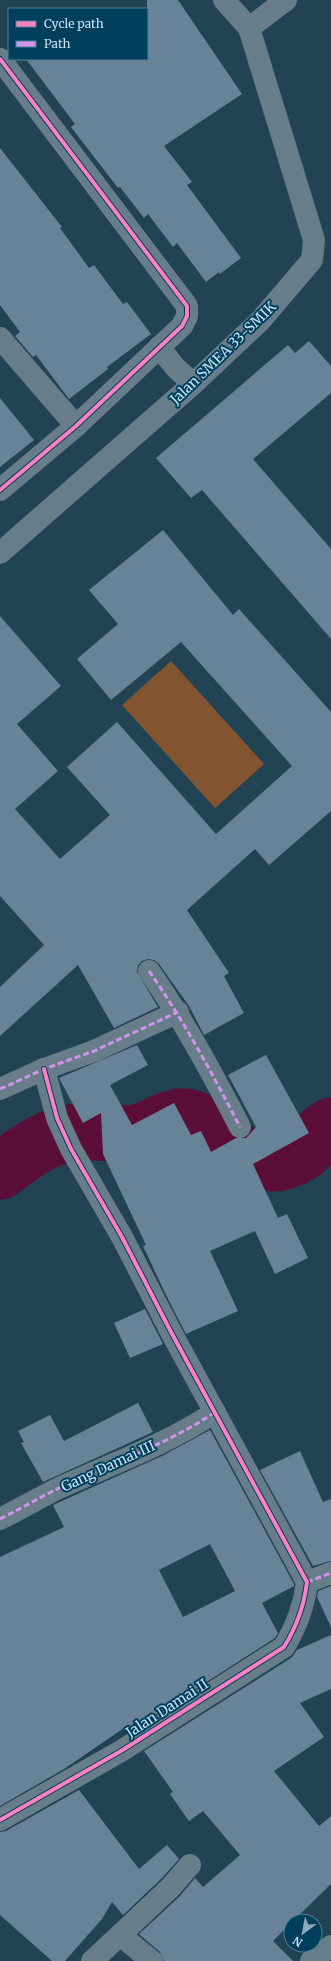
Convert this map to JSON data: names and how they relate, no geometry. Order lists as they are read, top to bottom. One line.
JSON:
{"streets":{"street":["Jalan SMEA 33-SMIK","Gang Damai III","Jalan Damai II"]},"legend":["Cycle path","Path"],"north":"bottom left"}
